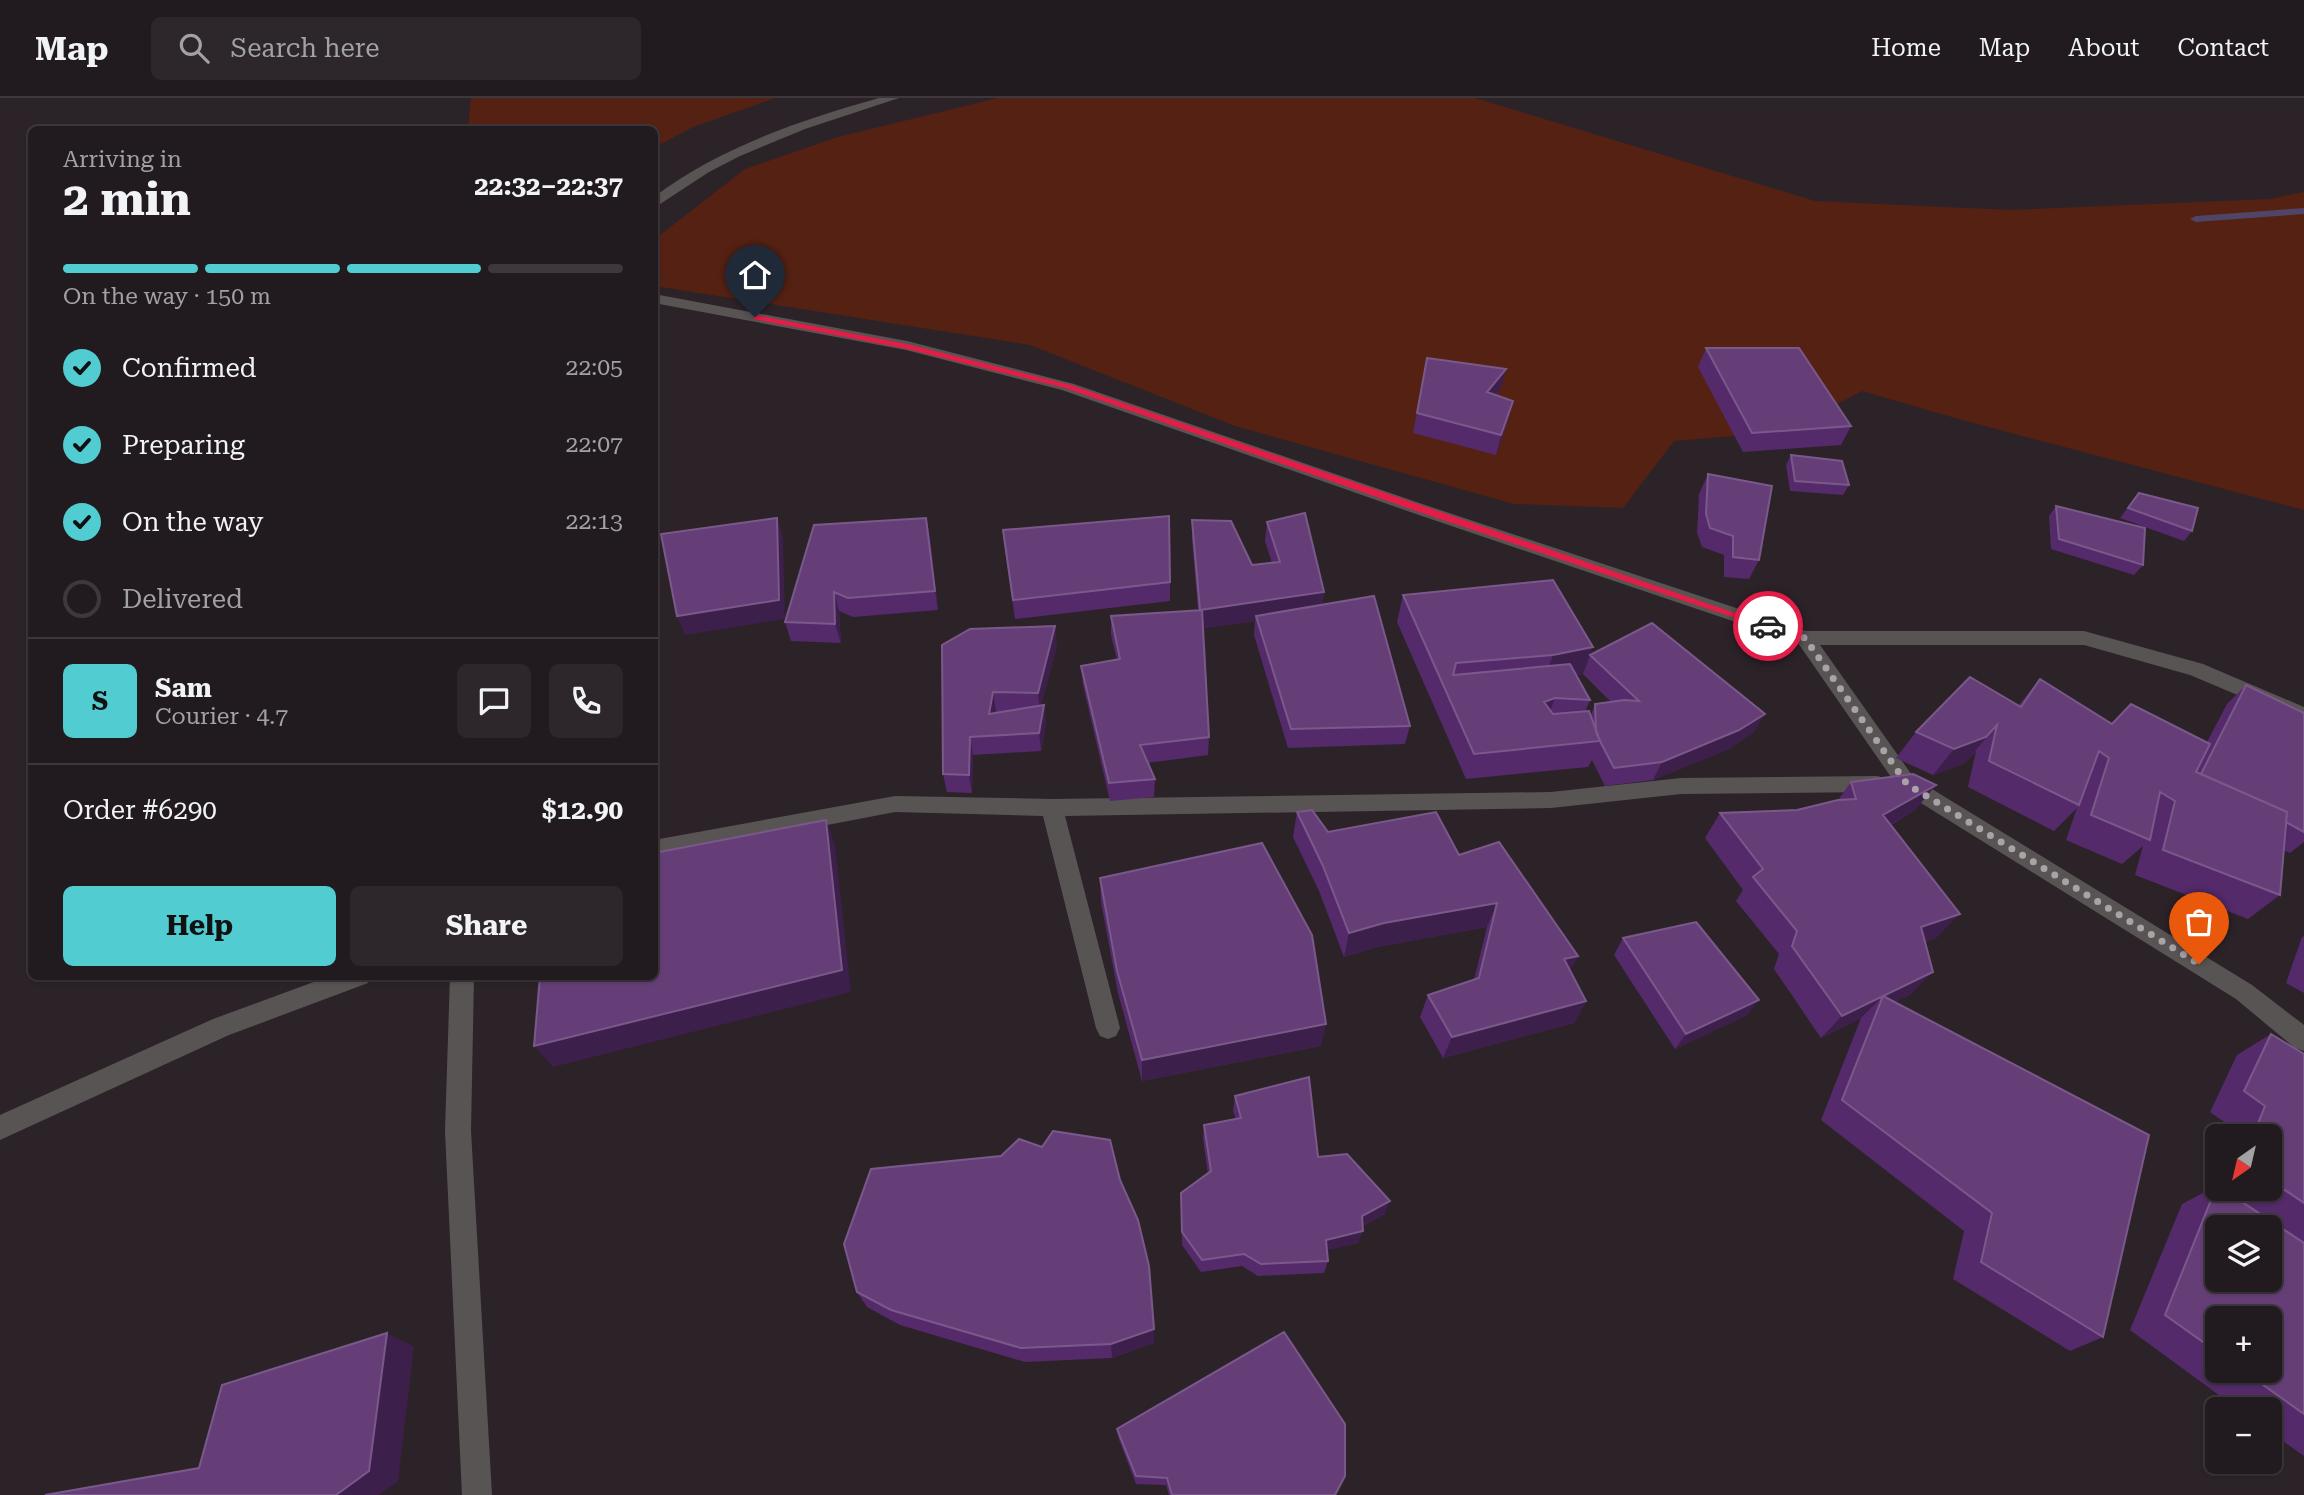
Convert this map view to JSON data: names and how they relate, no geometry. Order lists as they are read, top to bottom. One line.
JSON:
{"north":"bottom left","page":{"header":"Map","search":"Search here","nav":["Home","Map","About","Contact"],"heading":["2 min","Arriving in","22:32–22:37"],"panel":["Sam","Courier · 4.7","Order #6290","$12.90"],"bar":"On the way · 150 m","list":[["Confirmed","22:05"],["Preparing","22:07"],["On the way","22:13"],"Delivered"],"round":"S","buttons":["Help","Share"],"map_buttons":["+","−"]}}
